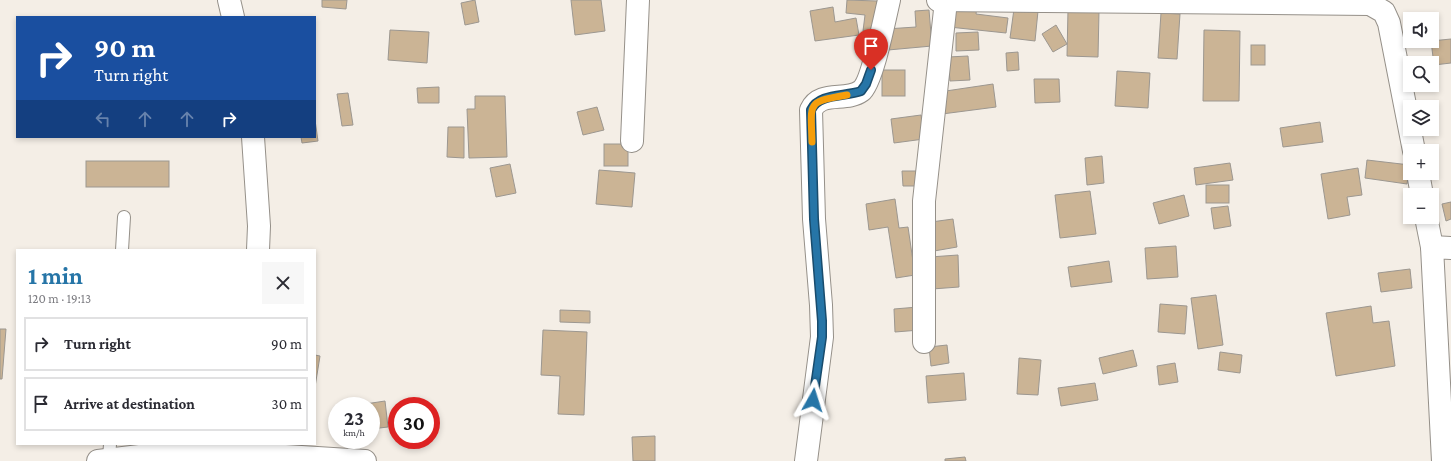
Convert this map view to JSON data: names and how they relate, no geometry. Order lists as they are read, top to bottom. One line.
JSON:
{"page":{"map_buttons":["+","−"],"turn":["90 m","Turn right"],"heading":["1 min","120 m · 19:13"],"list":[{"name":"Turn right","value":"90 m"},{"name":"Arrive at destination","value":"30 m"}],"speed":"23 km/h","limit":"30"}}
